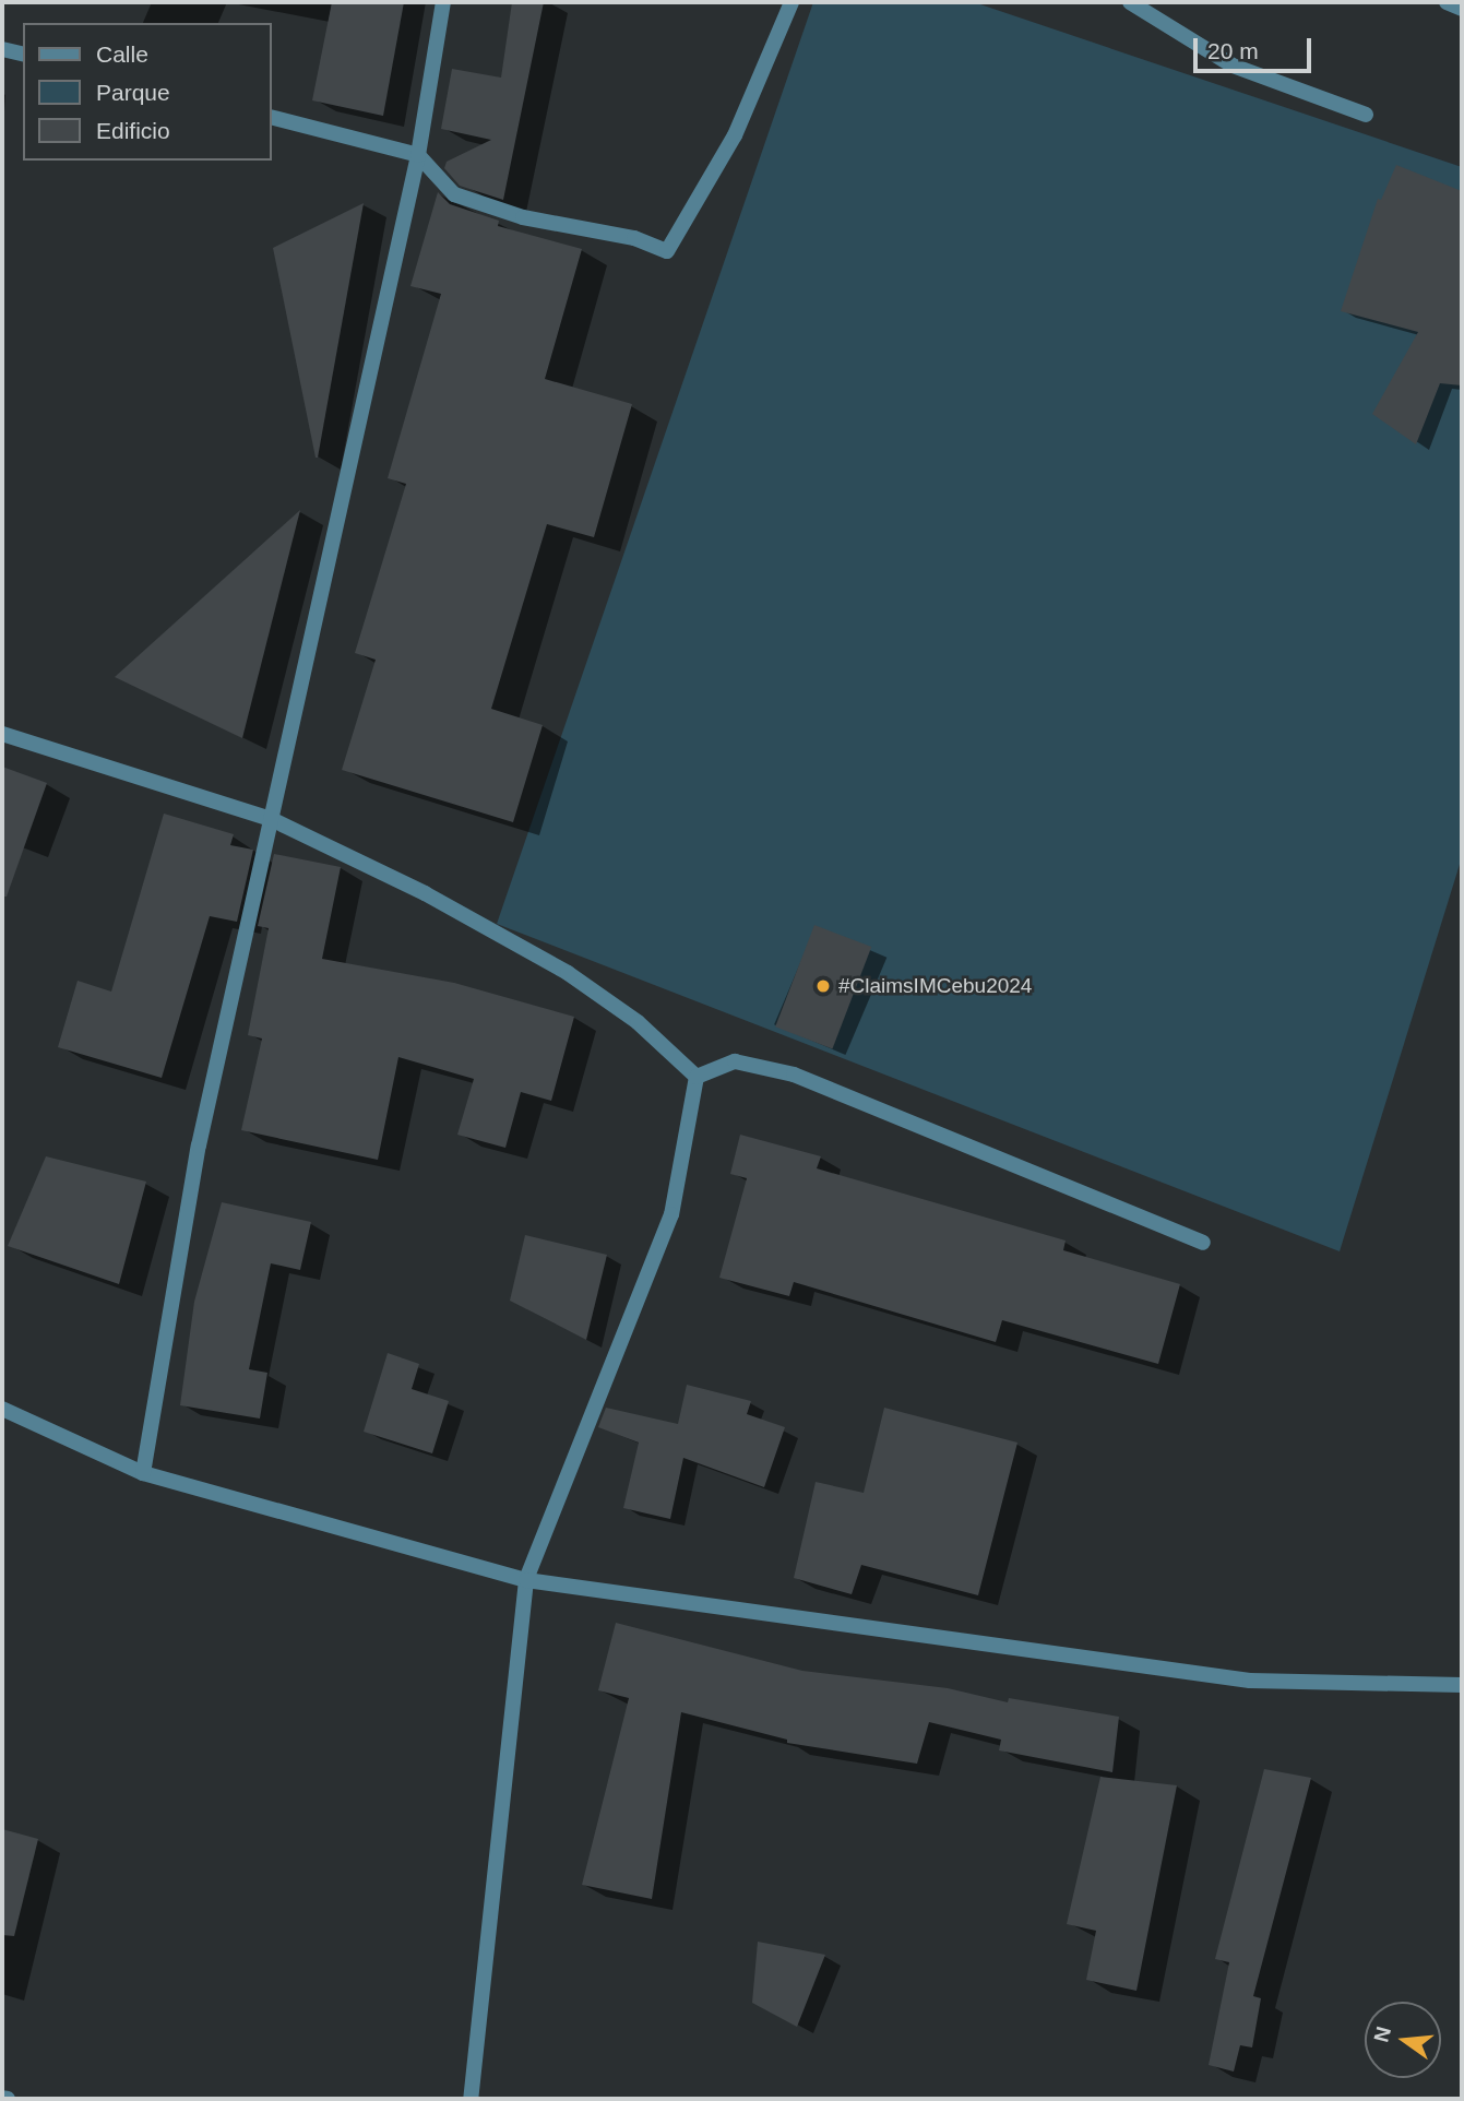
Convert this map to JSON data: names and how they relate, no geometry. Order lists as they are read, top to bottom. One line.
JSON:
{"places":["#ClaimsIMCebu2024"],"legend":["Calle","Parque","Edificio"],"scale_bar":"20 m","north":"left"}
